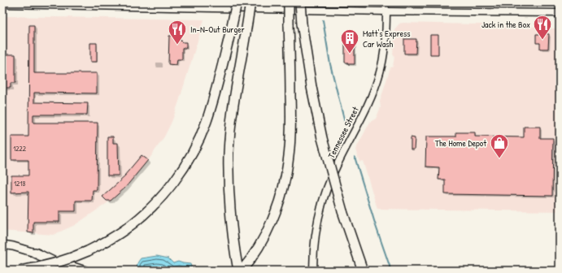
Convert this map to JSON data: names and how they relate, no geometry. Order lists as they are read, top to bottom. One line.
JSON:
{"streets":{"main road":["Tennessee Street"]},"places":{"restaurant":["Jack in the Box","In-N-Out Burger"],"building":["Matt's Express Car Wash"],"shop":["The Home Depot"]},"house_numbers":["1222","1218"]}
